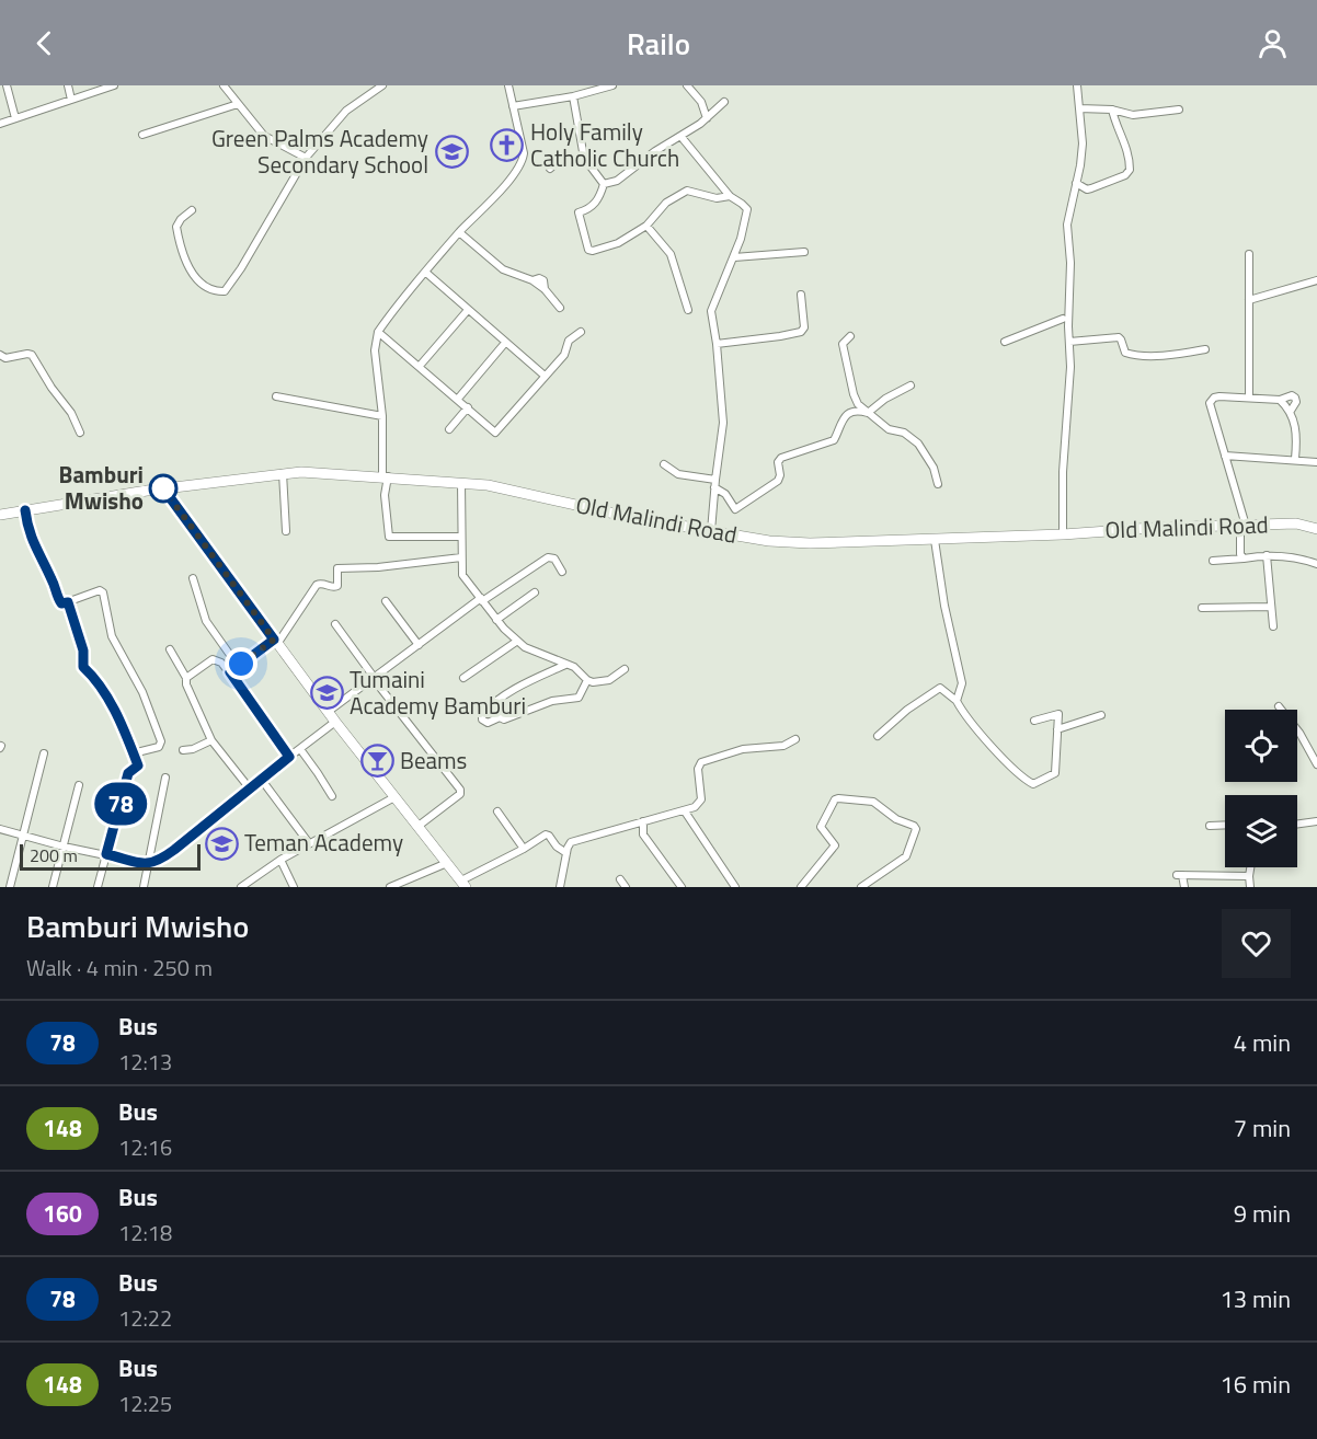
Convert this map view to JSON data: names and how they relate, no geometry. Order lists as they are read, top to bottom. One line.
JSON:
{"streets":{"main road":["Old Malindi Road"]},"places":{"church":["Holy Family Catholic Church"],"school or university":["Green Palms Academy Secondary School","Tumaini Academy Bamburi","Teman Academy"],"other":["Bamburi Mwisho"],"bar":["Beams"]},"lines":["bus line 78"],"scale_bar":"200 m","page":{"header":"Railo","on_map":"78","scale":"200 m","heading":["Bamburi Mwisho","Walk · 4 min · 250 m"],"list":[{"mark":"78","name":"Bus","note":"12:13","value":"4 min"},{"mark":"148","name":"Bus","note":"12:16","value":"7 min"},{"mark":"160","name":"Bus","note":"12:18","value":"9 min"},{"mark":"78","name":"Bus","note":"12:22","value":"13 min"},{"mark":"148","name":"Bus","note":"12:25","value":"16 min"}]}}
